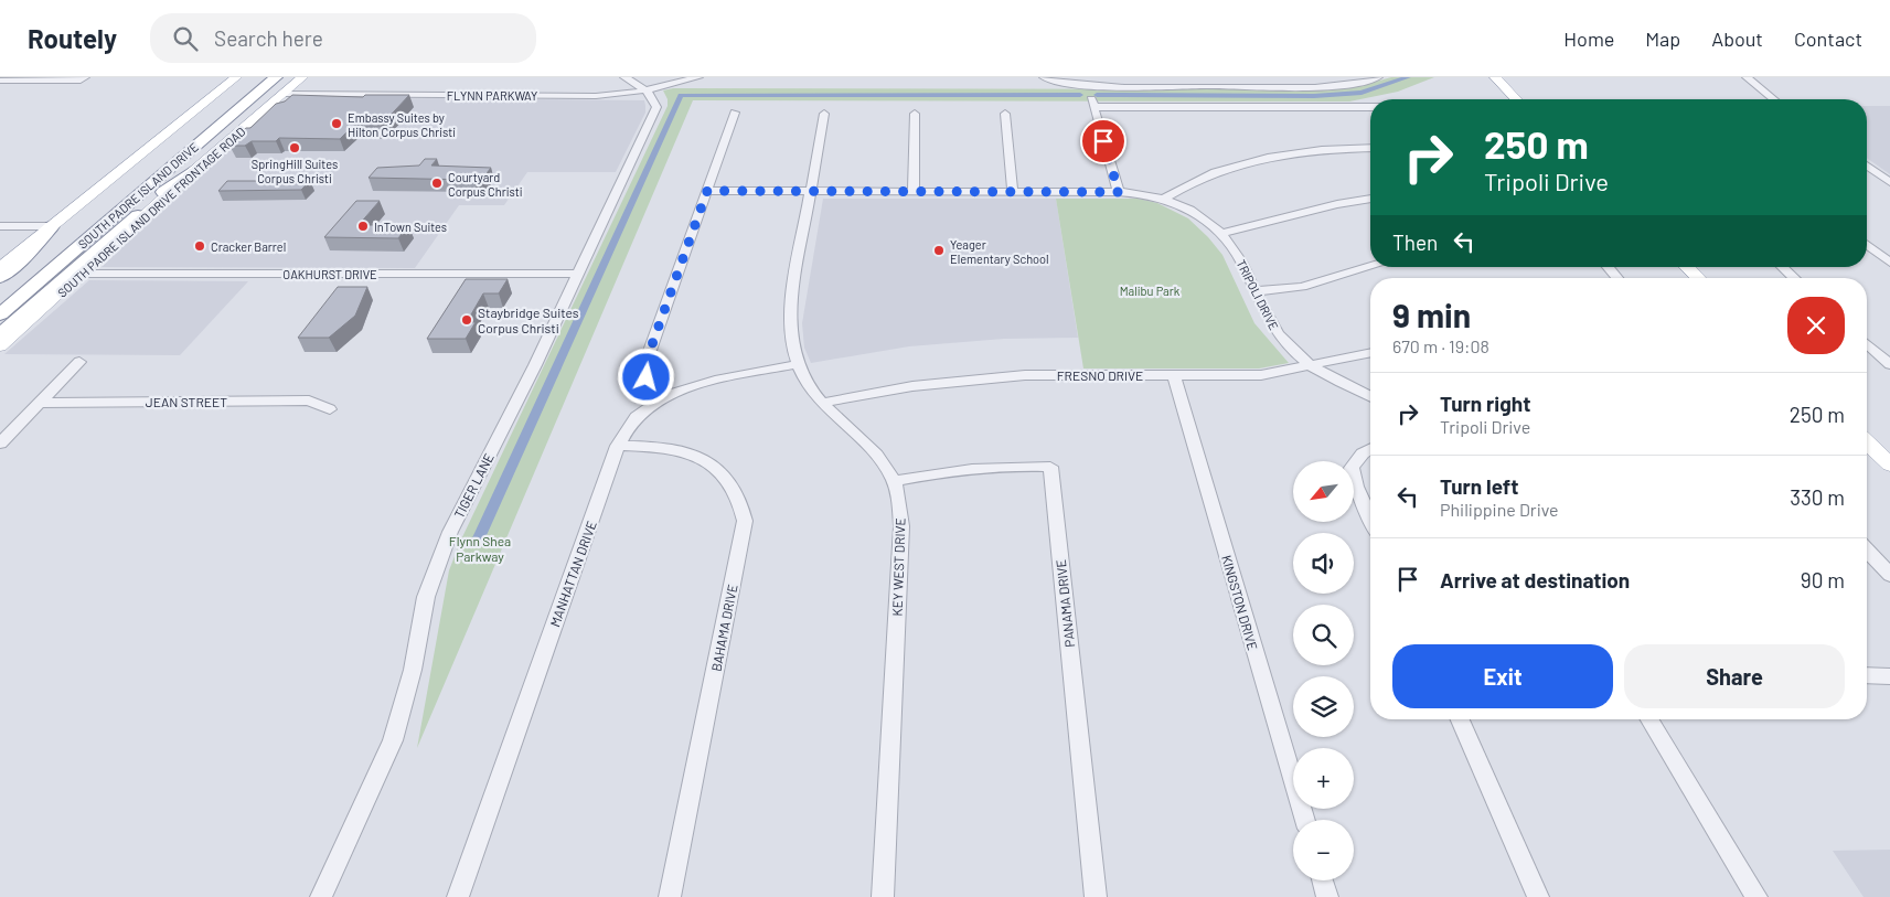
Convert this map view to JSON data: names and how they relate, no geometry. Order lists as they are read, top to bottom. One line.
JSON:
{"streets":{"highway":["SOUTH PADRE ISLAND DRIVE"],"main road":["SOUTH PADRE ISLAND DRIVE FRONTAGE ROAD"],"street":["FLYNN PARKWAY","OAKHURST DRIVE","TRIPOLI DRIVE","FRESNO DRIVE","JEAN STREET","TIGER LANE","KEY WEST DRIVE","MANHATTAN DRIVE","KINGSTON DRIVE","PANAMA DRIVE","BAHAMA DRIVE"]},"crossings":[["FLYNN PARKWAY","SOUTH PADRE ISLAND DRIVE FRONTAGE ROAD"],["FLYNN PARKWAY","TIGER LANE"],["SOUTH PADRE ISLAND DRIVE FRONTAGE ROAD","OAKHURST DRIVE"],["OAKHURST DRIVE","TIGER LANE"],["TRIPOLI DRIVE","FRESNO DRIVE"],["TRIPOLI DRIVE","KEY WEST DRIVE"],["FRESNO DRIVE","KEY WEST DRIVE"],["FRESNO DRIVE","KINGSTON DRIVE"],["KEY WEST DRIVE","MANHATTAN DRIVE"],["KEY WEST DRIVE","PANAMA DRIVE"],["MANHATTAN DRIVE","BAHAMA DRIVE"]],"parks":["Malibu Park","Flynn Shea Parkway"],"places":["Embassy Suites by Hilton Corpus Christi","SpringHill Suites Corpus Christi","Courtyard Corpus Christi","InTown Suites","Cracker Barrel","Yeager Elementary School","Staybridge Suites Corpus Christi"],"north":"bottom left","page":{"header":"Routely","search":"Search here","nav":["Home","Map","About","Contact"],"turn":["250 m","Tripoli Drive"],"then":"Then","heading":["9 min","670 m · 19:08"],"list":[{"name":"Turn right","note":"Tripoli Drive","value":"250 m"},{"name":"Turn left","note":"Philippine Drive","value":"330 m"},{"name":"Arrive at destination","value":"90 m"}],"map_buttons":["+","−"],"buttons":["Exit","Share"]}}
